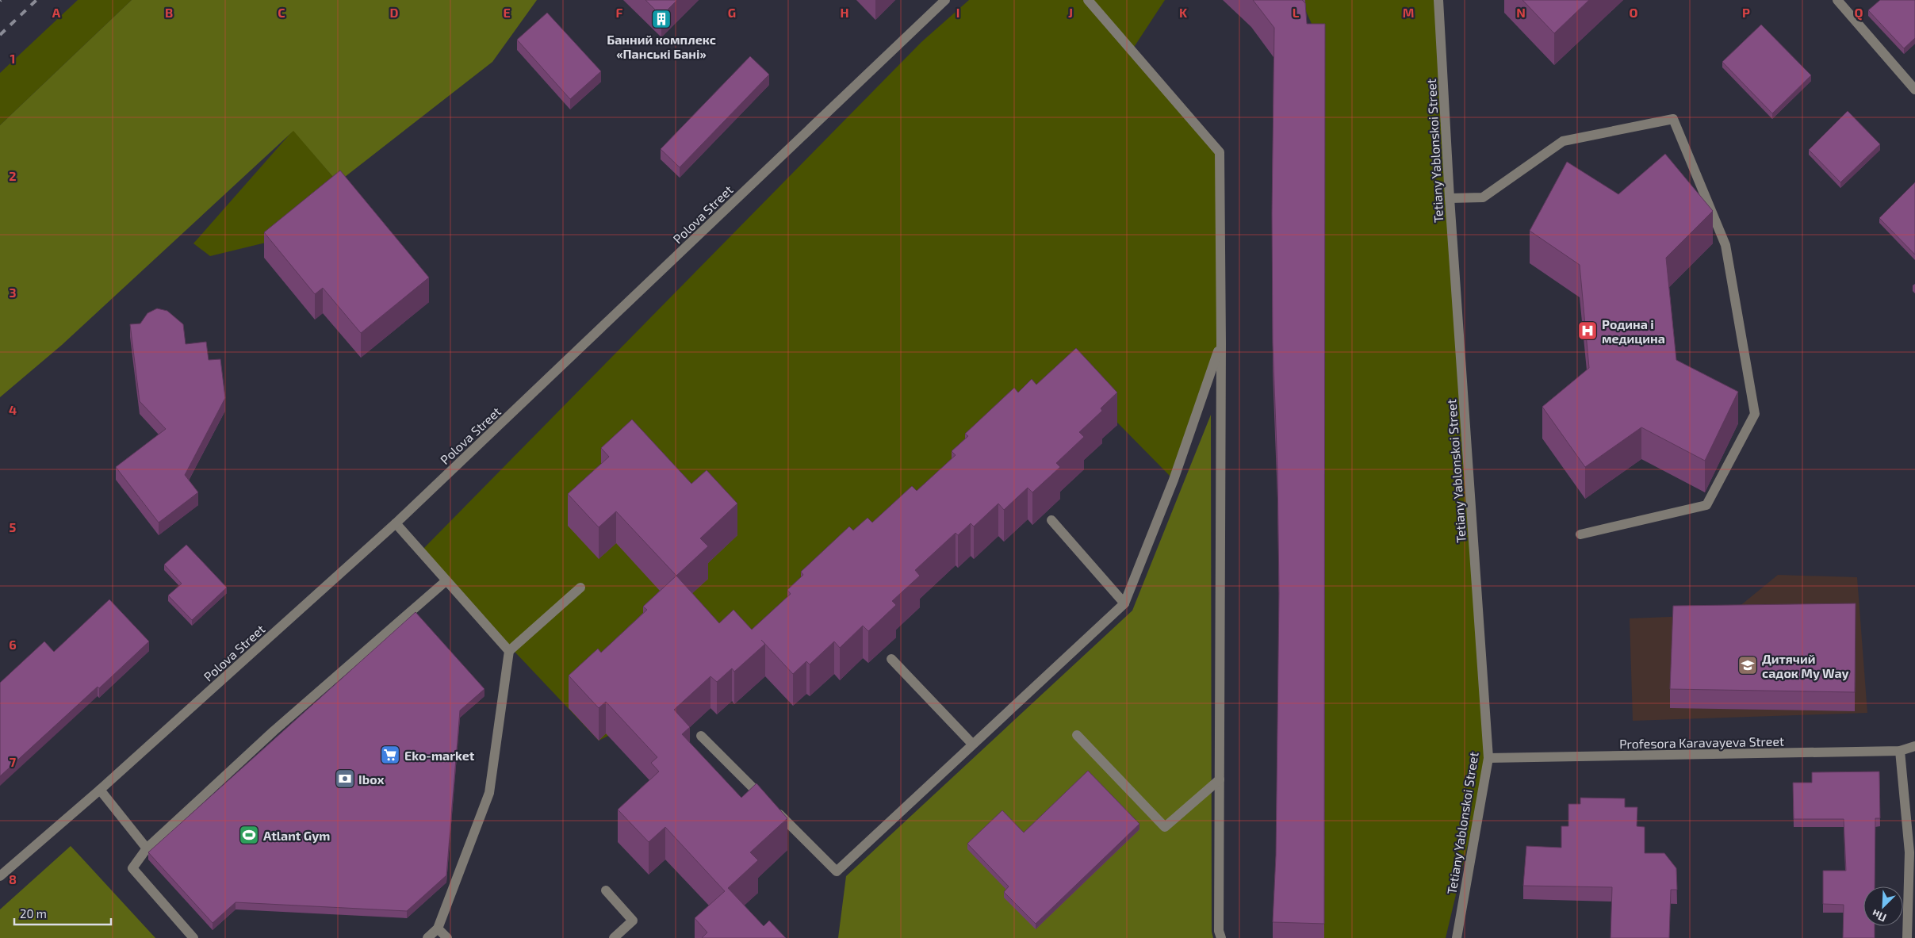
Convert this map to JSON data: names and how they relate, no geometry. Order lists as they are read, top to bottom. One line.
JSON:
{"streets":{"street":["Tetiany Yablonskoi Street","Polova Street","Profesora Karavayeva Street"]},"crossings":[["Tetiany Yablonskoi Street","Profesora Karavayeva Street"]],"places":{"building":["Банний комплекс «Панські Бані»"],"hospital":["Родина і медицина"],"school or university":["Дитячий садок My Way"],"supermarket":["Eko-market"],"bank":["Ibox"],"sports":["Atlant Gym"]},"scale_bar":"20 m","north":"bottom left","grid":{"columns":["A","B","C","D","E","F","G","H","I","J","K","L","M","N","O","P","Q"],"rows":["1","2","3","4","5","6","7","8"]}}
